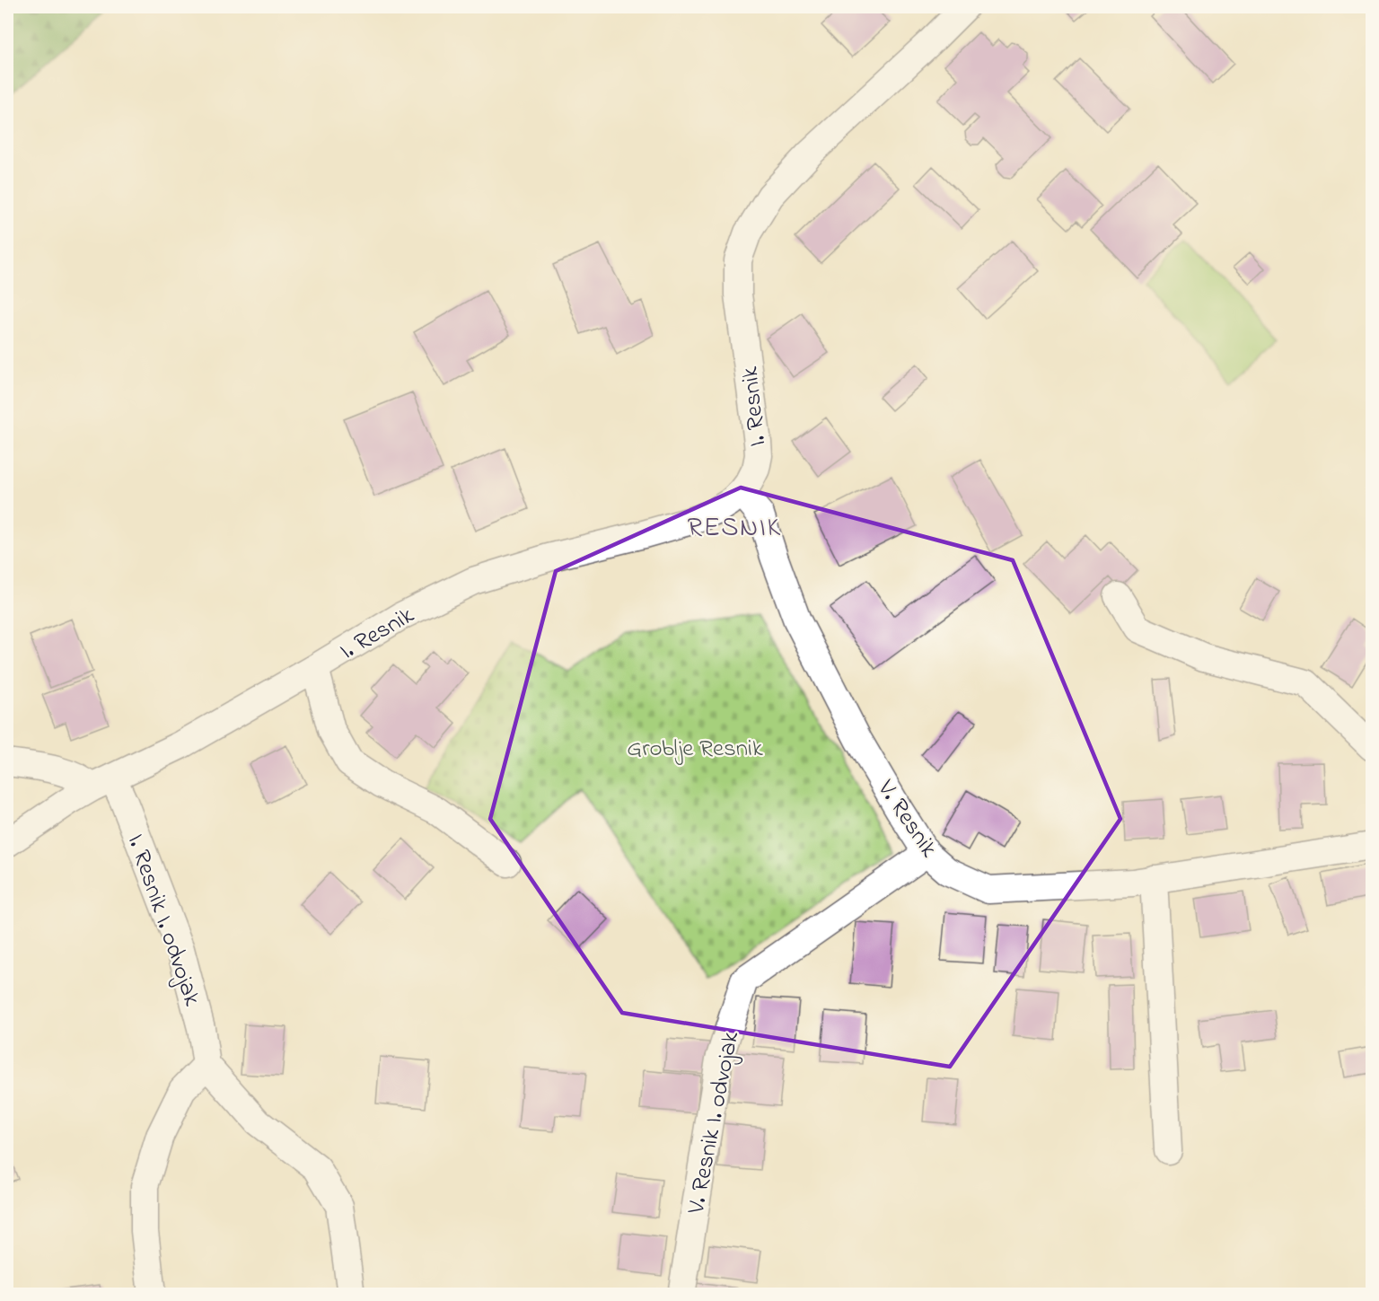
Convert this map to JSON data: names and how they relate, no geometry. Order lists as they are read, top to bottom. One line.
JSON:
{"streets":{"street":["I. Resnik","V. Resnik","I. Resnik I. odvojak","V. Resnik I. odvojak"]},"crossings":[["I. Resnik","V. Resnik"],["I. Resnik","I. Resnik I. odvojak"],["V. Resnik","V. Resnik I. odvojak"]],"districts":["RESNIK"],"parks":["Groblje Resnik"]}
